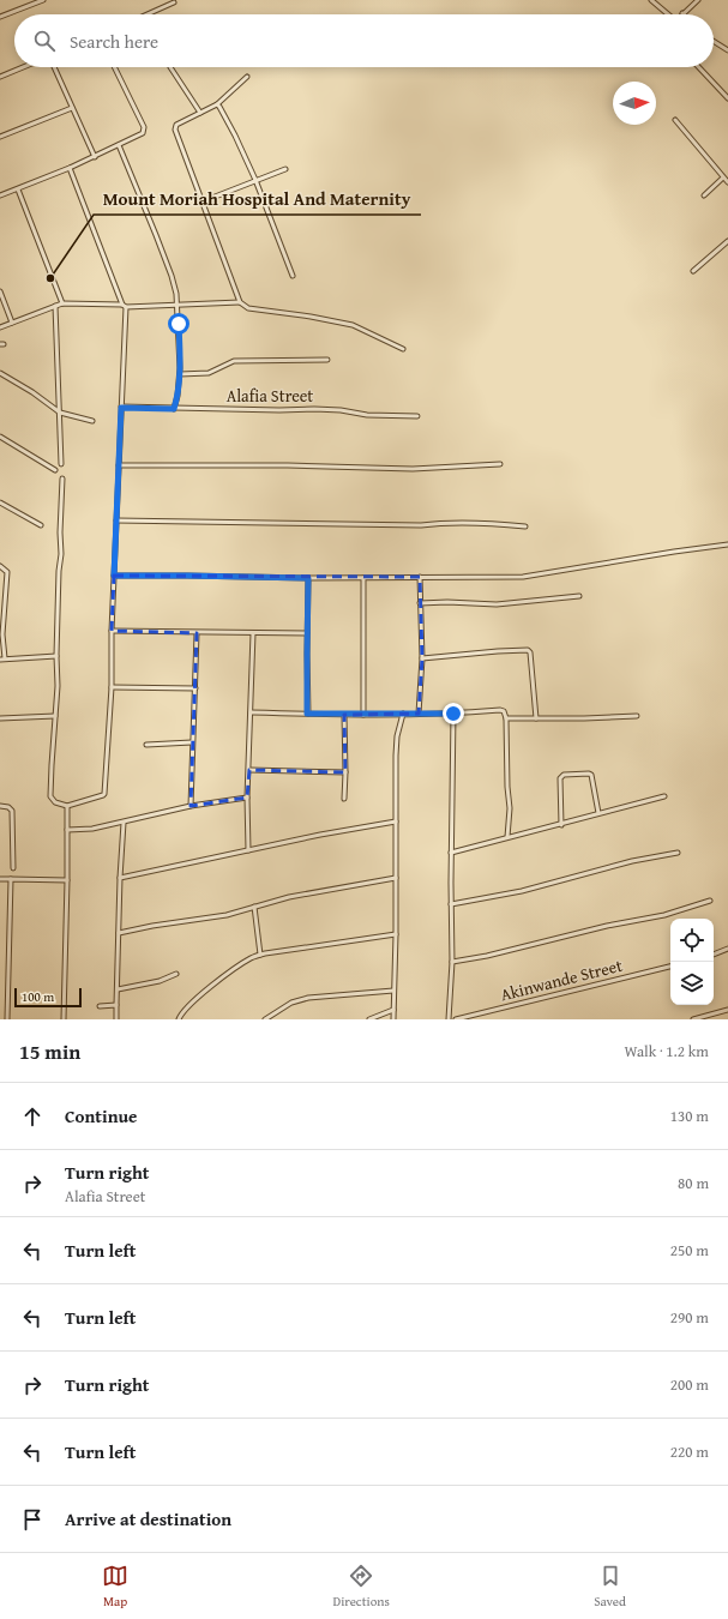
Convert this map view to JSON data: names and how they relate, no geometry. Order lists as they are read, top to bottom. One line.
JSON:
{"streets":{"street":["Alafia Street","Akinwande Street"]},"places":["Mount Moriah Hospital And Maternity"],"scale_bar":"100 m","north":"right","page":{"search":"Search here","scale":"100 m","heading":["15 min","Walk · 1.2 km"],"list":[["Continue","130 m"],["Turn right","Alafia Street","80 m"],["Turn left","250 m"],["Turn left","290 m"],["Turn right","200 m"],["Turn left","220 m"],"Arrive at destination"],"nav":["Map","Directions","Saved"]}}
